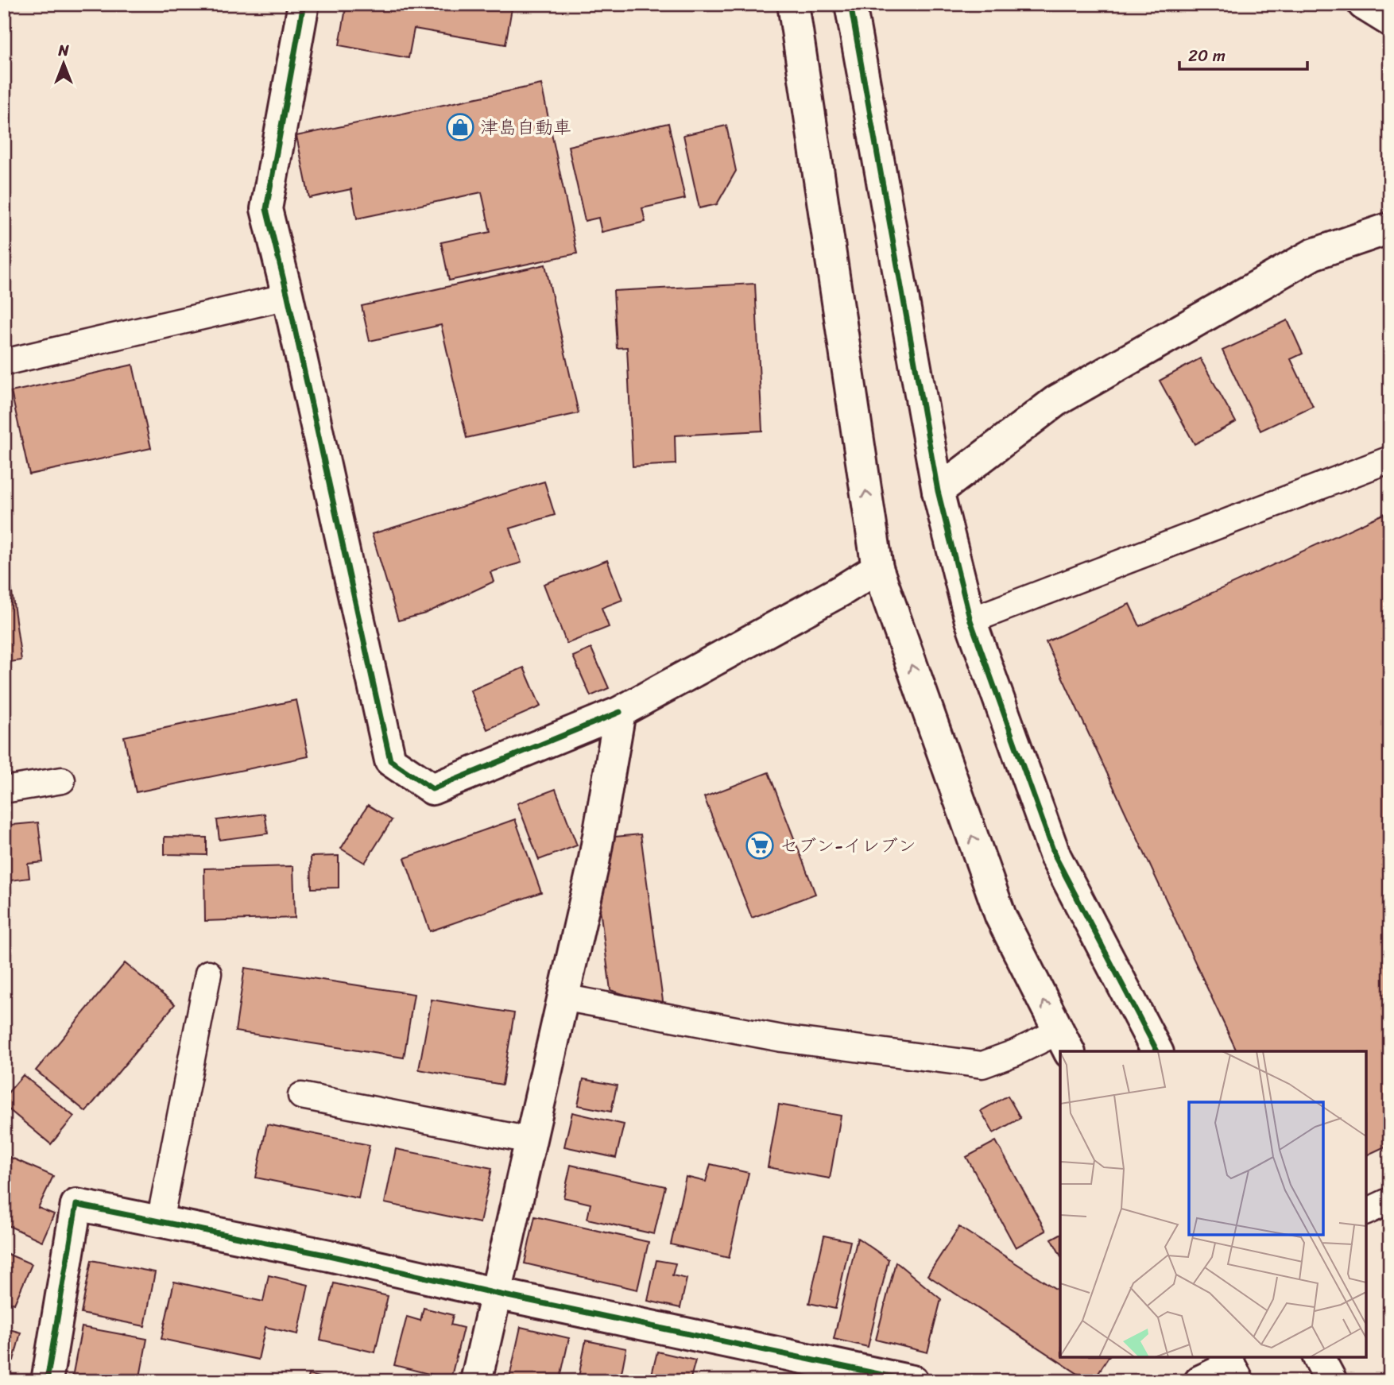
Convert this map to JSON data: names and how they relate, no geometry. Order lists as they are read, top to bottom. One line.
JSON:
{"places":{"shop":["津島自動車"],"supermarket":["セブン-イレブン"]},"scale_bar":"20 m","north":"top"}
